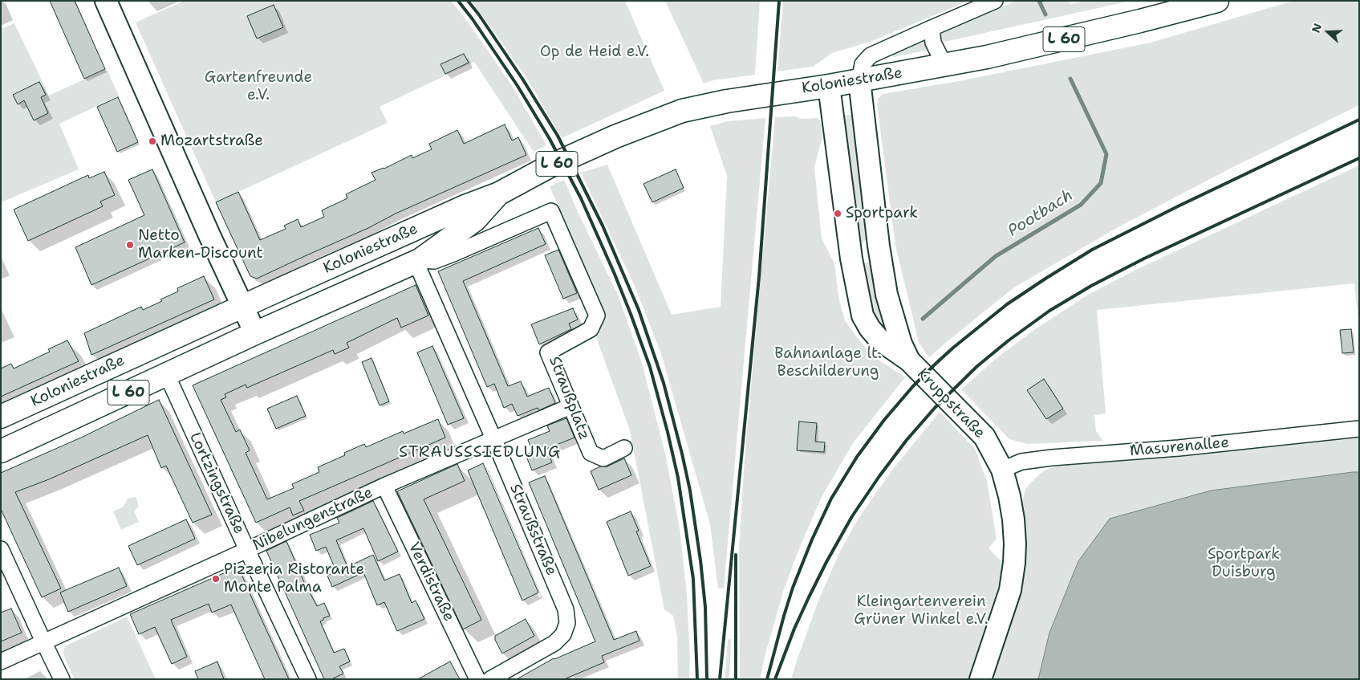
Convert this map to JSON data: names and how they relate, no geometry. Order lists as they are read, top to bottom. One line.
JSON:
{"streets":{"main road":["L 60","Koloniestraße"],"street":["Straußplatz","Kruppstraße","Masurenallee","Lortzingstraße","Nibelungenstraße","Straußstraße","Verdistraße"]},"crossings":[["Koloniestraße","Straußplatz"],["Koloniestraße","Kruppstraße"],["Koloniestraße","Lortzingstraße"],["Koloniestraße","Straußstraße"],["Kruppstraße","Masurenallee"],["Lortzingstraße","Nibelungenstraße"],["Nibelungenstraße","Straußstraße"],["Nibelungenstraße","Verdistraße"]],"districts":["STRAUSSSIEDLUNG"],"water":["Pootbach"],"parks":["Op de Heid e.V.","Gartenfreunde e.V.","Bahnanlage lt. Beschilderung","Sportpark Duisburg","Kleingartenverein Grüner Winkel e.V."],"places":["Mozartstraße","Sportpark","Netto Marken-Discount","Pizzeria Ristorante Monte Palma"],"north":"left"}
